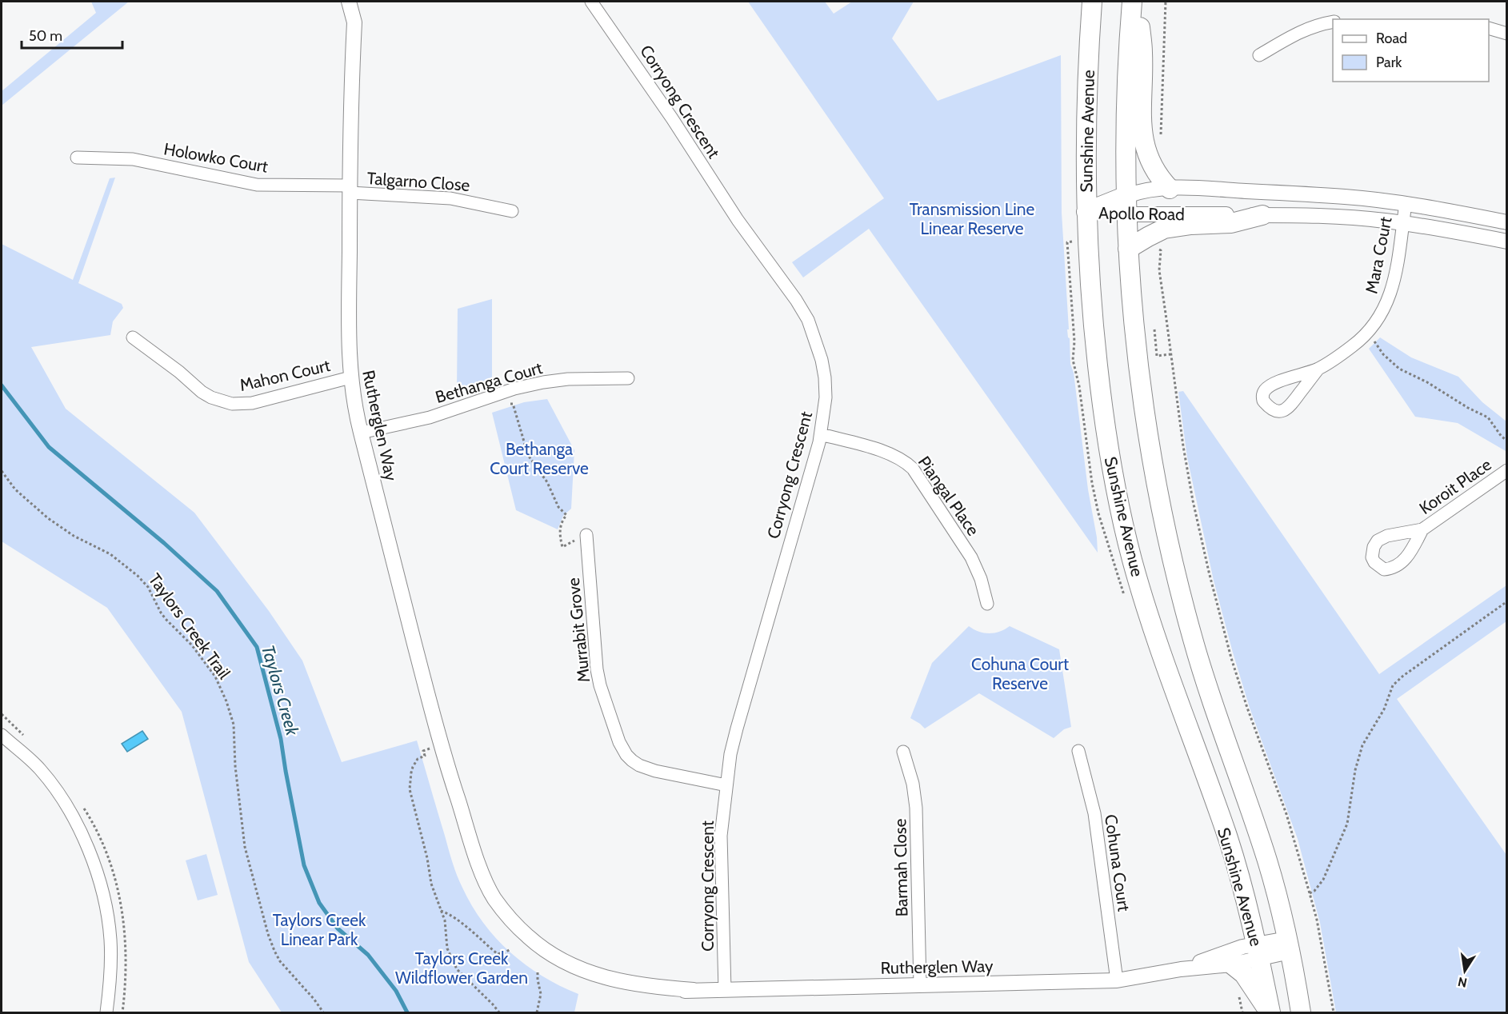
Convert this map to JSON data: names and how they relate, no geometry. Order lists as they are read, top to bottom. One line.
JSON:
{"streets":{"main road":["Sunshine Avenue","Apollo Road"],"street":["Corryong Crescent","Holowko Court","Talgarno Close","Mara Court","Mahon Court","Bethanga Court","Rutherglen Way","Koroit Place","Piangal Place","Murrabit Grove","Cohuna Court","Barmah Close"],"path":["Taylors Creek Trail"]},"crossings":[["Corryong Crescent","Rutherglen Way"],["Corryong Crescent","Piangal Place"],["Corryong Crescent","Murrabit Grove"],["Sunshine Avenue","Apollo Road"],["Sunshine Avenue","Rutherglen Way"],["Holowko Court","Talgarno Close"],["Holowko Court","Rutherglen Way"],["Talgarno Close","Rutherglen Way"],["Apollo Road","Mara Court"],["Mahon Court","Rutherglen Way"],["Bethanga Court","Rutherglen Way"],["Rutherglen Way","Cohuna Court"],["Rutherglen Way","Barmah Close"]],"water":["Taylors Creek"],"parks":["Transmission Line Linear Reserve","Bethanga Court Reserve","Cohuna Court Reserve","Taylors Creek Linear Park","Taylors Creek Wildflower Garden"],"legend":["Road","Park"],"scale_bar":"50 m","north":"bottom"}
